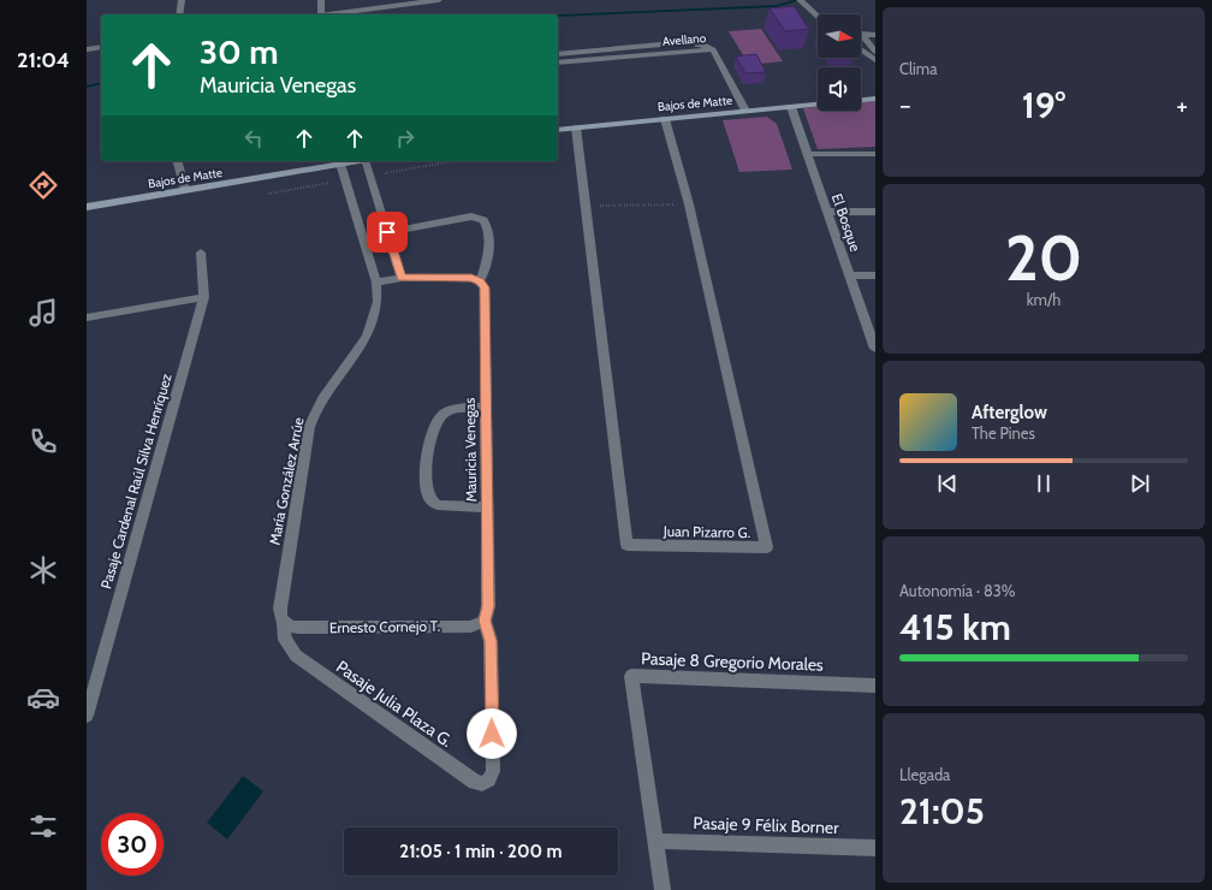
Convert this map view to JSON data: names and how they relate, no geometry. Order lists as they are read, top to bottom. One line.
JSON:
{"streets":{"main road":["Bajos de Matte"],"street":["Avellano","El Bosque","Mauricia Venegas","Pasaje Cardenal Raúl Silva Henríquez","María González Arrúe","Juan Pizarro G.","Ernesto Cornejo T.","Pasaje 8 Gregorio Morales","Pasaje Julia Plaza G.","Pasaje 9 Félix Borner"]},"crossings":[["Bajos de Matte","El Bosque"],["Bajos de Matte","María González Arrúe"],["Bajos de Matte","Juan Pizarro G."],["Mauricia Venegas","Ernesto Cornejo T."],["Mauricia Venegas","Pasaje Julia Plaza G."],["María González Arrúe","Ernesto Cornejo T."],["María González Arrúe","Pasaje Julia Plaza G."],["Ernesto Cornejo T.","Pasaje Julia Plaza G."],["Pasaje 8 Gregorio Morales","Pasaje 9 Félix Borner"]],"north":"right","page":{"tabs":"21:04","tile":["Clima",["20","km/h"],["Autonomía · 83%","415 km"],["Llegada","21:05"]],"turn":["30 m","Mauricia Venegas"],"heat":["−","19°","+"],"song":["Afterglow","The Pines"],"limit":"30","trip":"21:05 · 1 min · 200 m"}}
